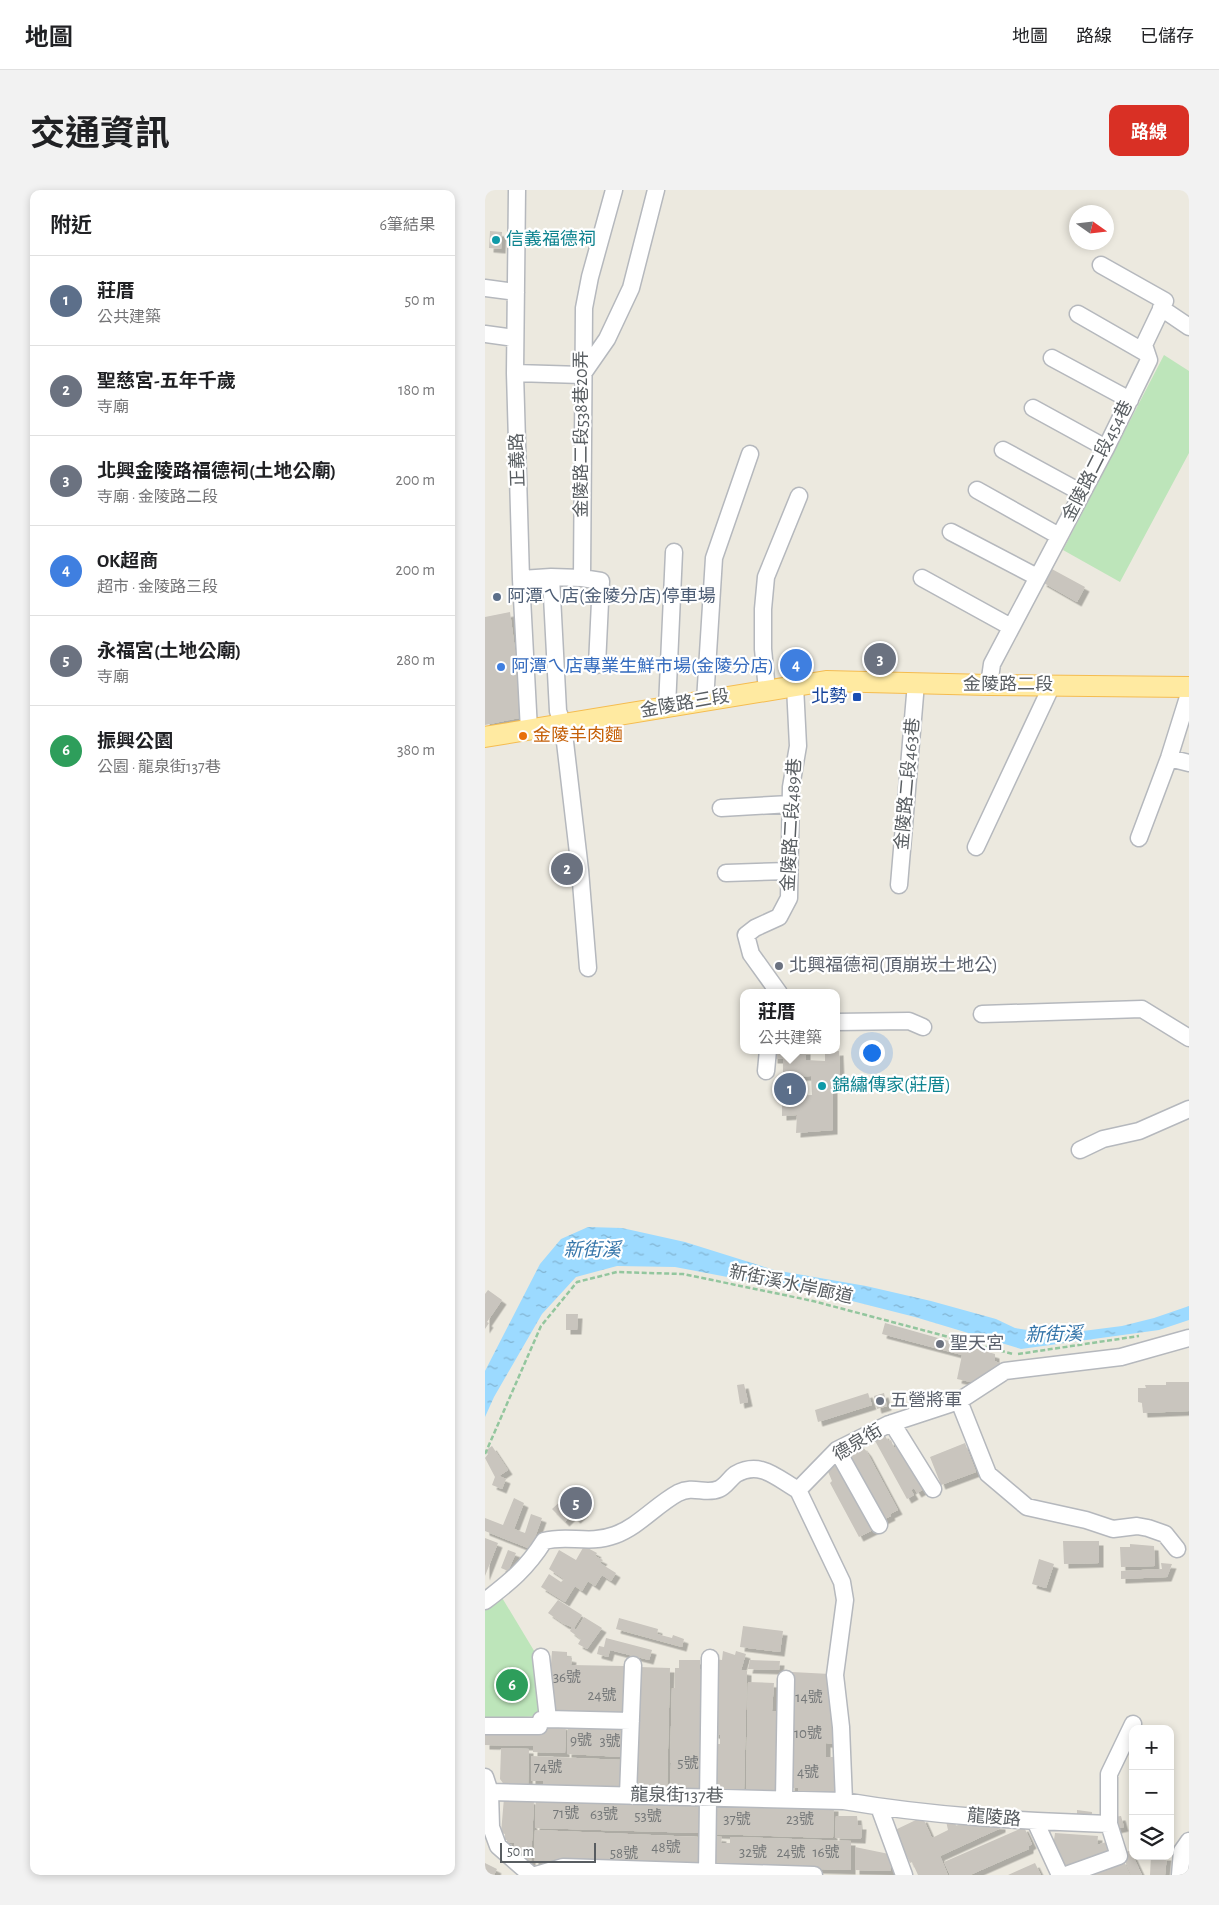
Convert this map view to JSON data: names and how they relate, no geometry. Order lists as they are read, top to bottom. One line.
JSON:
{"streets":{"main road":["金陵路二段","金陵路三段"],"street":["金陵路二段538巷20弄","正義路","金陵路二段454巷","金陵路二段463巷","金陵路二段489巷","德泉街","龍泉街137巷","龍陵路"],"path":["新街溪水岸廊道"]},"crossings":[["正義路","金陵路三段"],["金陵路二段454巷","金陵路二段"],["金陵路二段","金陵路三段"],["金陵路二段","金陵路二段463巷"],["金陵路三段","金陵路二段489巷"],["龍泉街137巷","龍陵路"]],"water":["新街溪"],"places":{"other":["信義福德祠","阿潭ㄟ店(金陵分店)停車場","阿潭ㄟ店專業生鮮市場(金陵分店)","金陵羊肉麵","北興福德祠(頂崩崁土地公)","錦繡傳家(莊厝)","聖天宮","五營將軍"],"transit":["北勢"]},"house_numbers":["36號","24號","14號","10號","9號","3號","5號","74號","4號","71號","63號","53號","37號","23號","48號","32號","24號","16號","58號"],"scale_bar":"50 m","north":"right","page":{"header":"地圖","nav":["地圖","路線","已儲存"],"title":"交通資訊","buttons":"路線","heading":["附近","6筆結果"],"list":[{"mark":"1","name":"莊厝","note":"公共建築","value":"50 m"},{"mark":"2","name":"聖慈宮-五年千歲","note":"寺廟","value":"180 m"},{"mark":"3","name":"北興金陵路福德祠(土地公廟)","note":"寺廟 · 金陵路二段","value":"200 m"},{"mark":"4","name":"OK超商","note":"超市 · 金陵路三段","value":"200 m"},{"mark":"5","name":"永福宮(土地公廟)","note":"寺廟","value":"280 m"},{"mark":"6","name":"振興公園","note":"公園 · 龍泉街137巷","value":"380 m"}],"pins":["3","4","2","1","5","6"],"popup":["莊厝","公共建築"],"map_buttons":["+","−"],"scale":"50 m"}}
